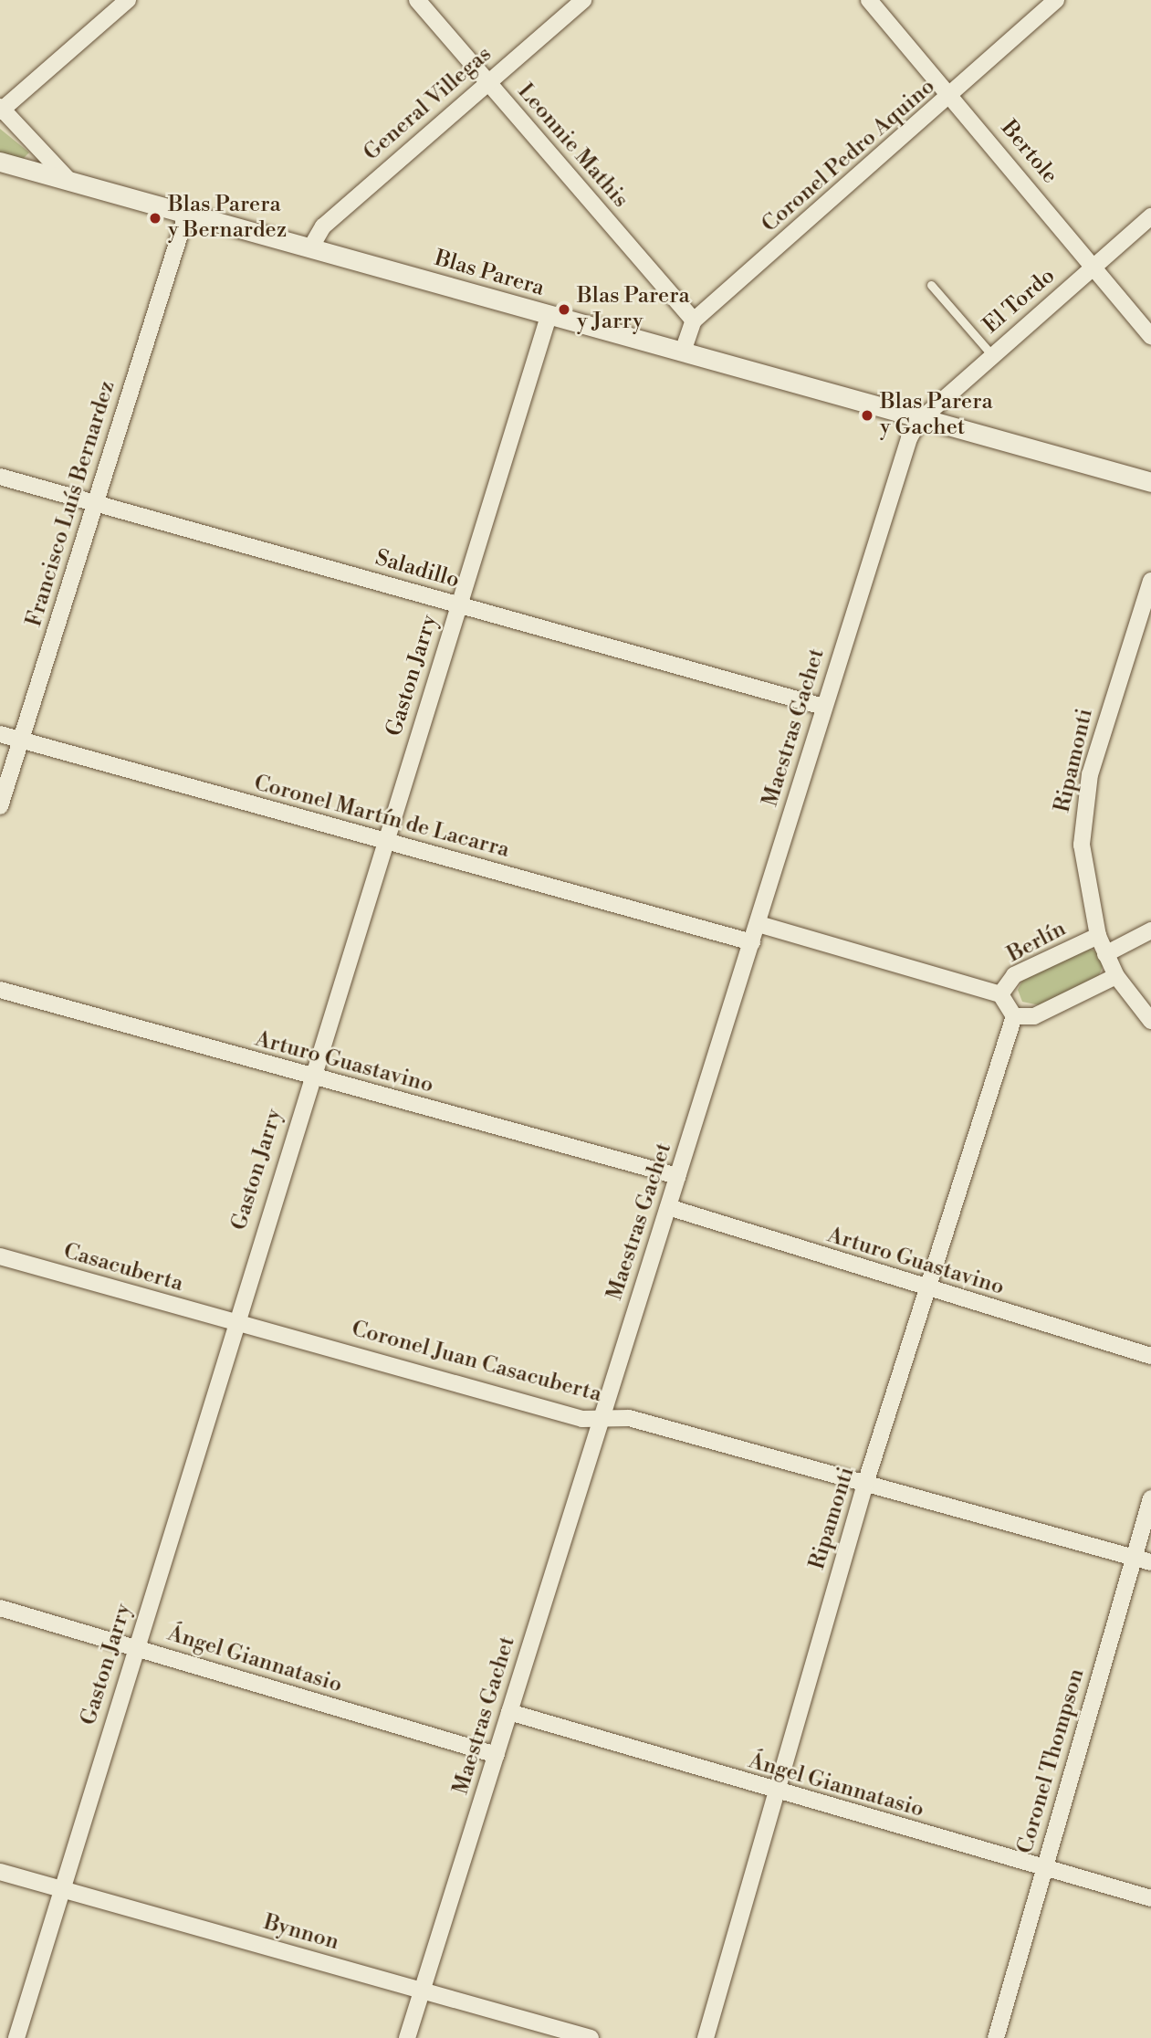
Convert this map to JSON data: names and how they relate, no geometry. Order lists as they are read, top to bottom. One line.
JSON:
{"streets":{"street":["General Villegas","Leonnie Mathis","Bertole","Coronel Pedro Aquino","Blas Parera","El Tordo","Francisco Luís Bernardez","Saladillo","Gaston Jarry","Maestras Gachet","Ripamonti","Coronel Martín de Lacarra","Berlín","Arturo Guastavino","Casacuberta","Coronel Juan Casacuberta","Ángel Giannatasio","Coronel Thompson","Bynnon"]},"crossings":[["General Villegas","Leonnie Mathis"],["General Villegas","Blas Parera"],["Leonnie Mathis","Coronel Pedro Aquino"],["Bertole","Coronel Pedro Aquino"],["Bertole","El Tordo"],["Coronel Pedro Aquino","Blas Parera"],["Blas Parera","El Tordo"],["Blas Parera","Francisco Luís Bernardez"],["Blas Parera","Gaston Jarry"],["Blas Parera","Maestras Gachet"],["El Tordo","Maestras Gachet"],["Francisco Luís Bernardez","Saladillo"],["Francisco Luís Bernardez","Coronel Martín de Lacarra"],["Saladillo","Gaston Jarry"],["Saladillo","Maestras Gachet"],["Gaston Jarry","Coronel Martín de Lacarra"],["Gaston Jarry","Arturo Guastavino"],["Gaston Jarry","Casacuberta"],["Gaston Jarry","Coronel Juan Casacuberta"],["Gaston Jarry","Ángel Giannatasio"],["Gaston Jarry","Bynnon"],["Maestras Gachet","Coronel Martín de Lacarra"],["Maestras Gachet","Arturo Guastavino"],["Maestras Gachet","Coronel Juan Casacuberta"],["Maestras Gachet","Ángel Giannatasio"],["Maestras Gachet","Bynnon"],["Ripamonti","Berlín"],["Ripamonti","Arturo Guastavino"],["Ripamonti","Coronel Juan Casacuberta"],["Ripamonti","Ángel Giannatasio"],["Casacuberta","Coronel Juan Casacuberta"],["Coronel Juan Casacuberta","Coronel Thompson"],["Ángel Giannatasio","Coronel Thompson"]],"places":["Blas Parera y Bernardez","Blas Parera y Jarry","Blas Parera y Gachet"]}
